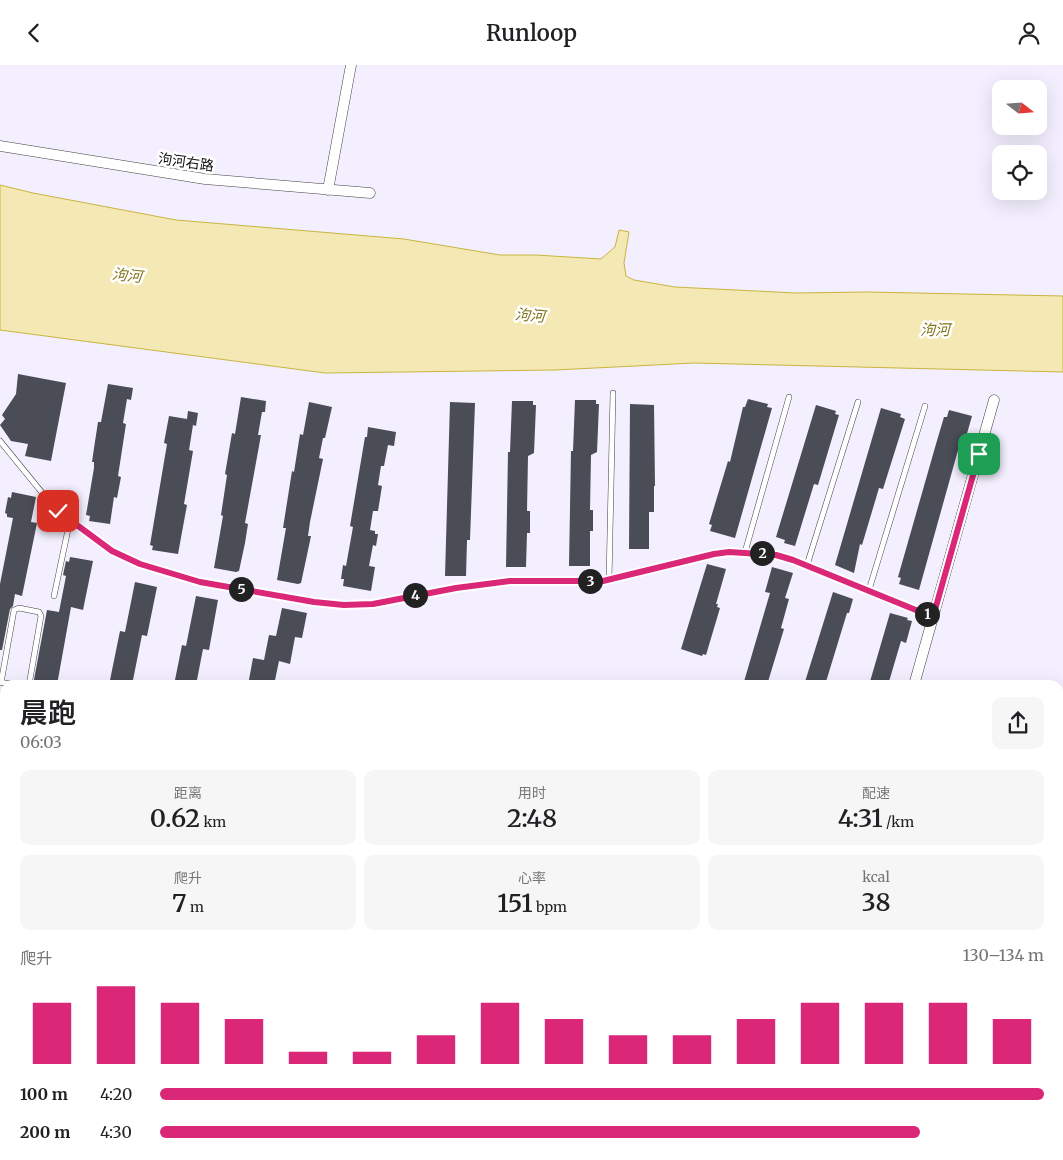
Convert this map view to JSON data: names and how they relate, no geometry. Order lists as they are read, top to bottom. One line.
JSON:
{"streets":{"street":["泃河右路"]},"water":["泃河"],"north":"right","page":{"header":"Runloop","pins":["2","3","5","4","1"],"heading":["晨跑","06:03"],"stats":[["距离","0.62 km"],["用时","2:48"],["配速","4:31 /km"],["爬升","7 m"],["心率","151 bpm"],["kcal","38"]],"chart":["爬升","130–134 m"],"list":[{"name":"100 m","note":"4:20"},{"name":"200 m","note":"4:30"}]}}
